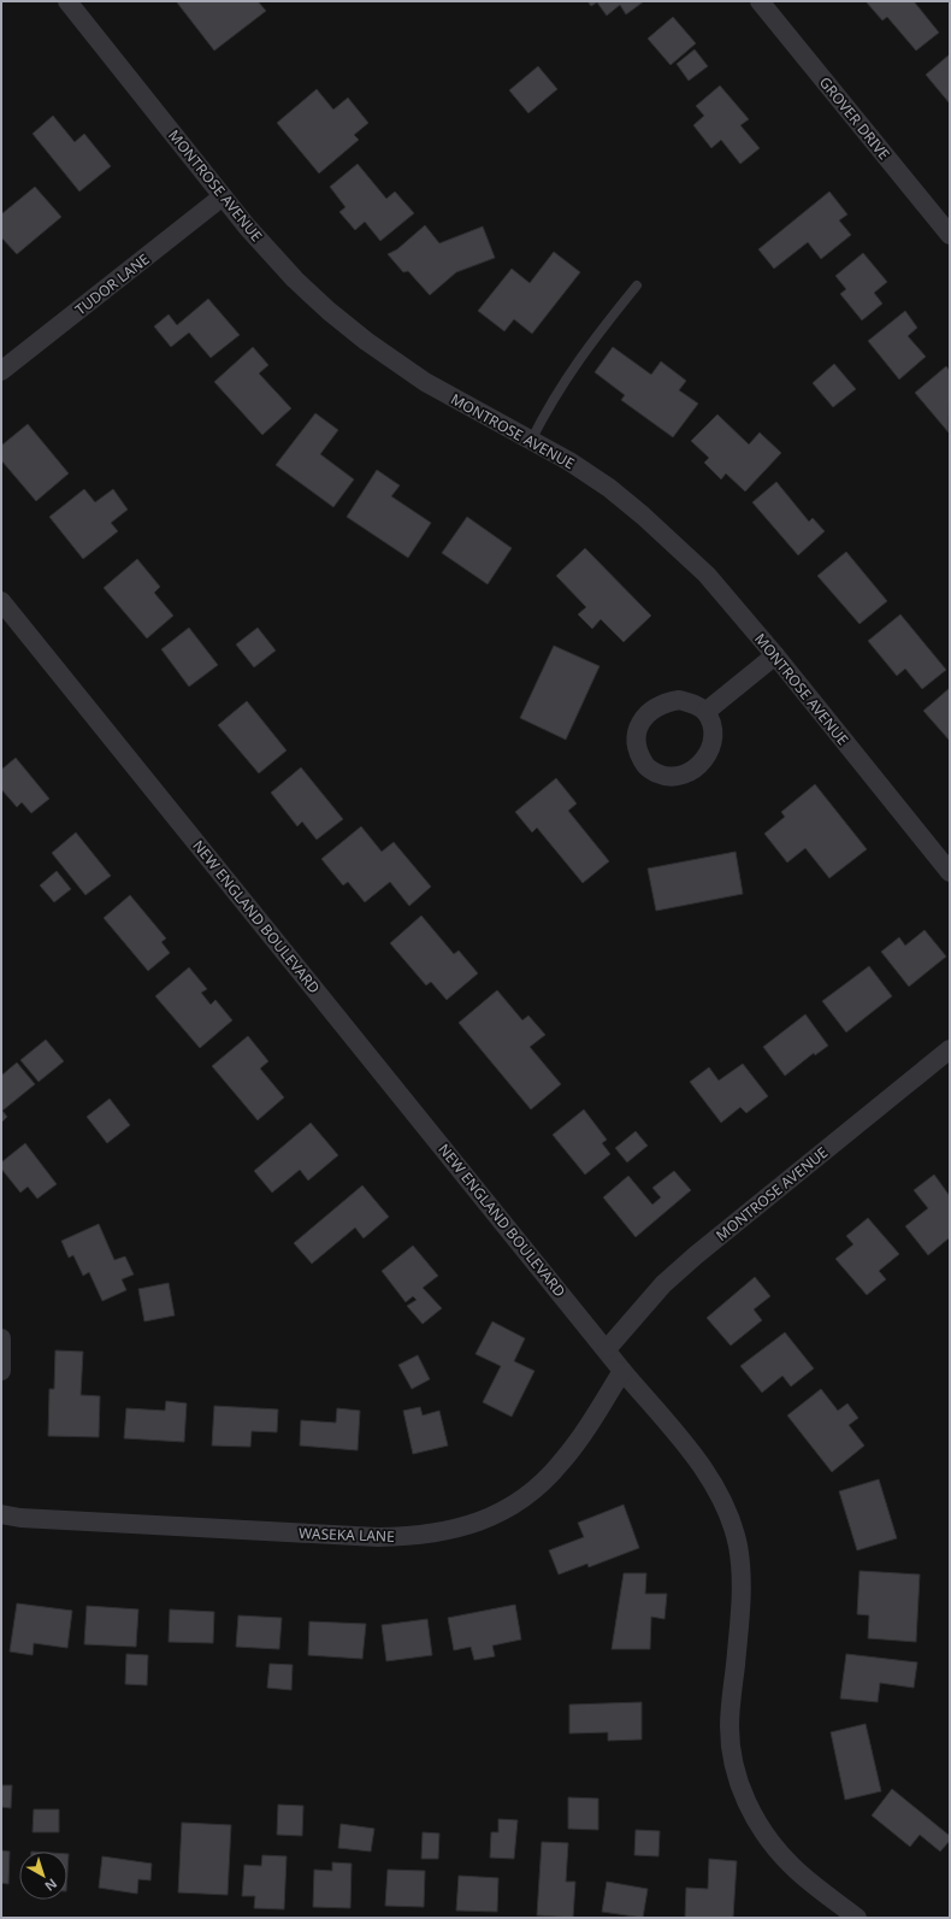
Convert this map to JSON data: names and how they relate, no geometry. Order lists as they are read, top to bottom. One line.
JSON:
{"streets":{"street":["GROVER DRIVE","MONTROSE AVENUE","TUDOR LANE","NEW ENGLAND BOULEVARD","WASEKA LANE"]},"crossings":[["MONTROSE AVENUE","TUDOR LANE"],["MONTROSE AVENUE","NEW ENGLAND BOULEVARD"],["NEW ENGLAND BOULEVARD","WASEKA LANE"]],"north":"bottom right"}
